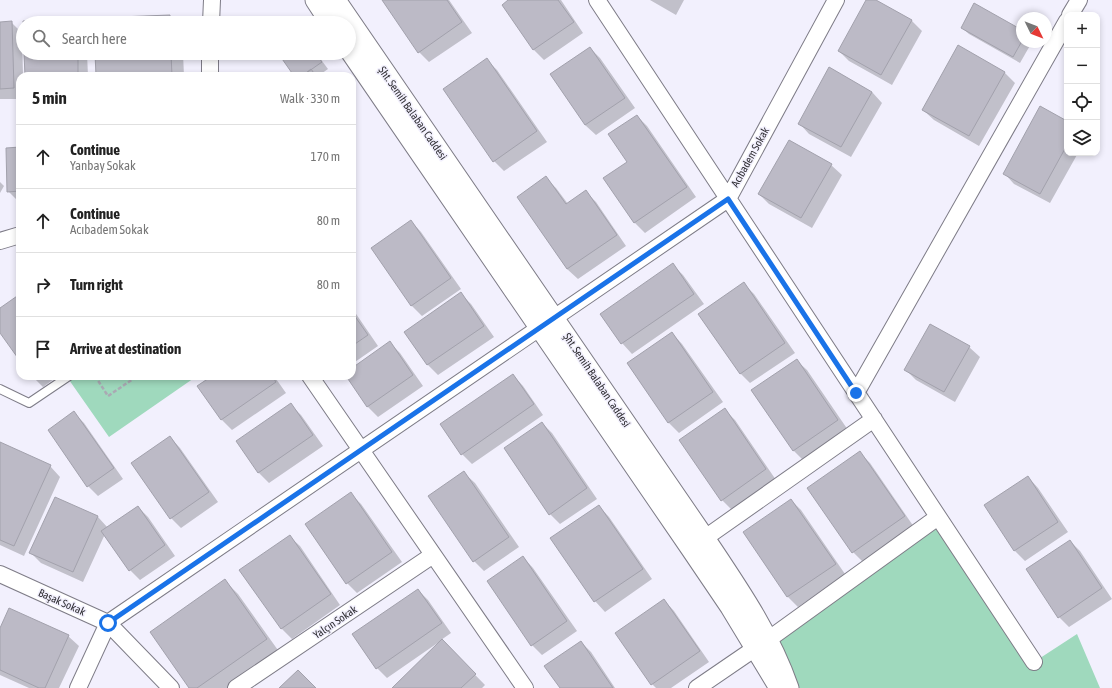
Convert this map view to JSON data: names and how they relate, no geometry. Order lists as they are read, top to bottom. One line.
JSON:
{"streets":{"street":["Şht. Semih Balaban Caddesi","Acıbadem Sokak","Başak Sokak","Yalçın Sokak"]},"crossings":[["Şht. Semih Balaban Caddesi","Acıbadem Sokak"],["Acıbadem Sokak","Başak Sokak"]],"north":"bottom right","page":{"map_buttons":["+","−"],"search":"Search here","heading":["5 min","Walk · 330 m"],"list":[["Continue","Yanbay Sokak","170 m"],["Continue","Acıbadem Sokak","80 m"],["Turn right","80 m"],"Arrive at destination"]}}
